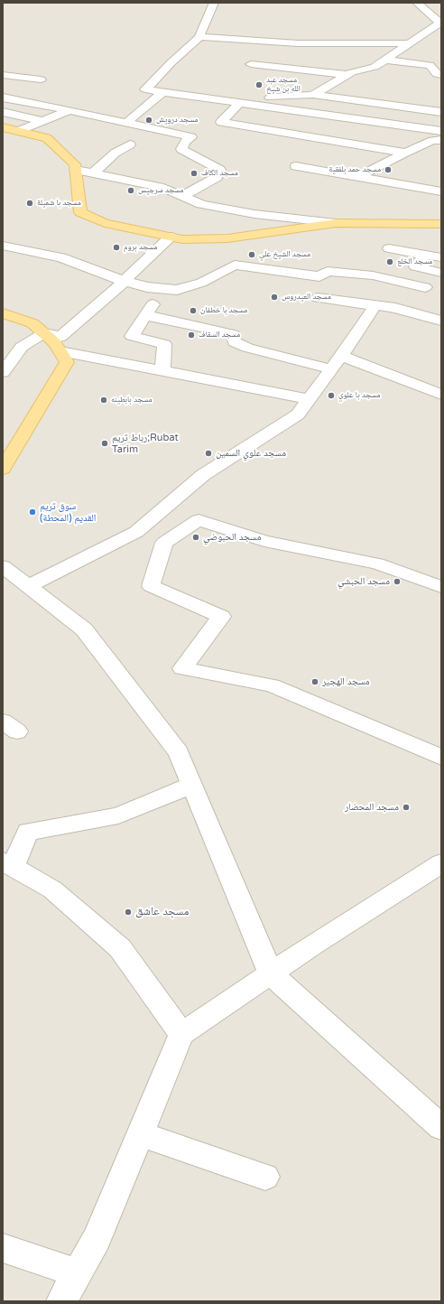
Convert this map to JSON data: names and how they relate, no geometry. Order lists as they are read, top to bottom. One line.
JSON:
{"places":["مسجد عبد الله بن شيخ","مسجد درويش","مسجد حمد بلفقية","مسجد الكاف","مسجد سرجيس","مسجد با شميلة","مسجد بروم","مسجد الشيخ علي","مسجد الخلع","مسجد العيدروس","مسجد با خطفان","مسجد السقاف","مسجد با علوي","مسجد بابطينه","رباط تريم;Rubat Tarim","مسجد علوي السمين","سوق تريم القديم (المحطة)","مسجد الحبوضي","مسجد الحبشي","مسجد الهجير","مسجد المحضار","مسجد عاشق"]}
